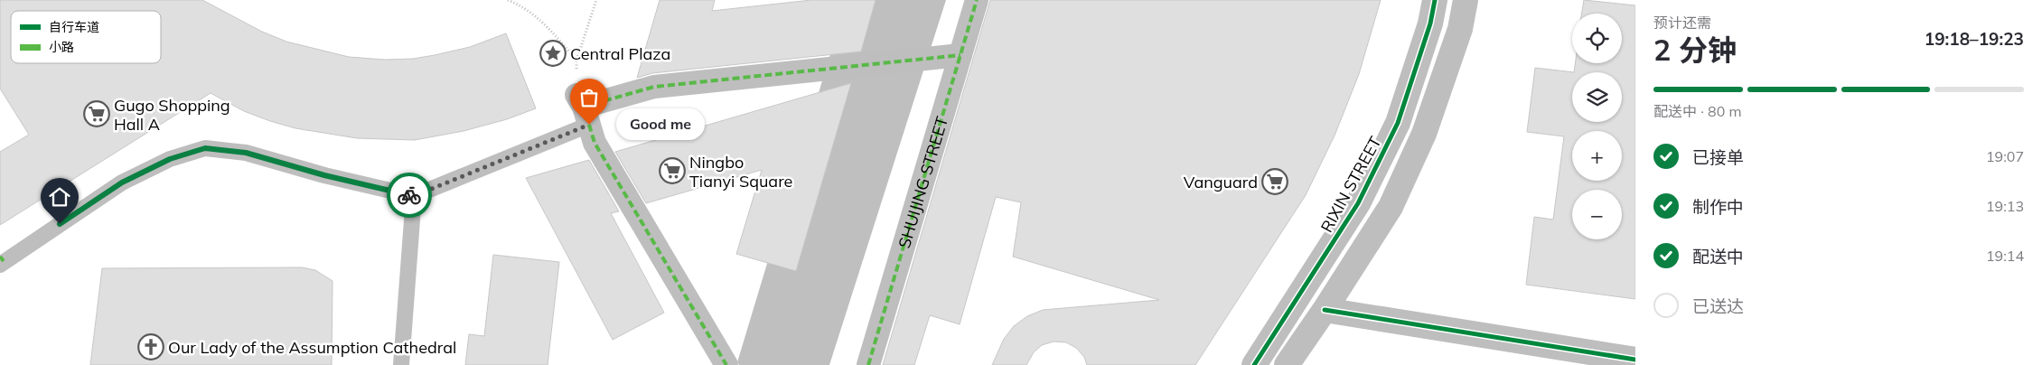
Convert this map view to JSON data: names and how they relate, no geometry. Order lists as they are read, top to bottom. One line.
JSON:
{"streets":{"street":["SHUIJING STREET","RIXIN STREET"]},"places":{"place":["Central Plaza"],"supermarket":["Gugo Shopping Hall A","Ningbo Tianyi Square","Vanguard"],"other":["Good me"],"church":["Our Lady of the Assumption Cathedral"]},"legend":["自行车道","小路"],"page":{"heading":["2 分钟","预计还需","19:18–19:23"],"map_buttons":["+","−"],"bar":"配送中 · 80 m","bubble":"Good me","list":[["已接单","19:07"],["制作中","19:13"],["配送中","19:14"],"已送达"]}}
